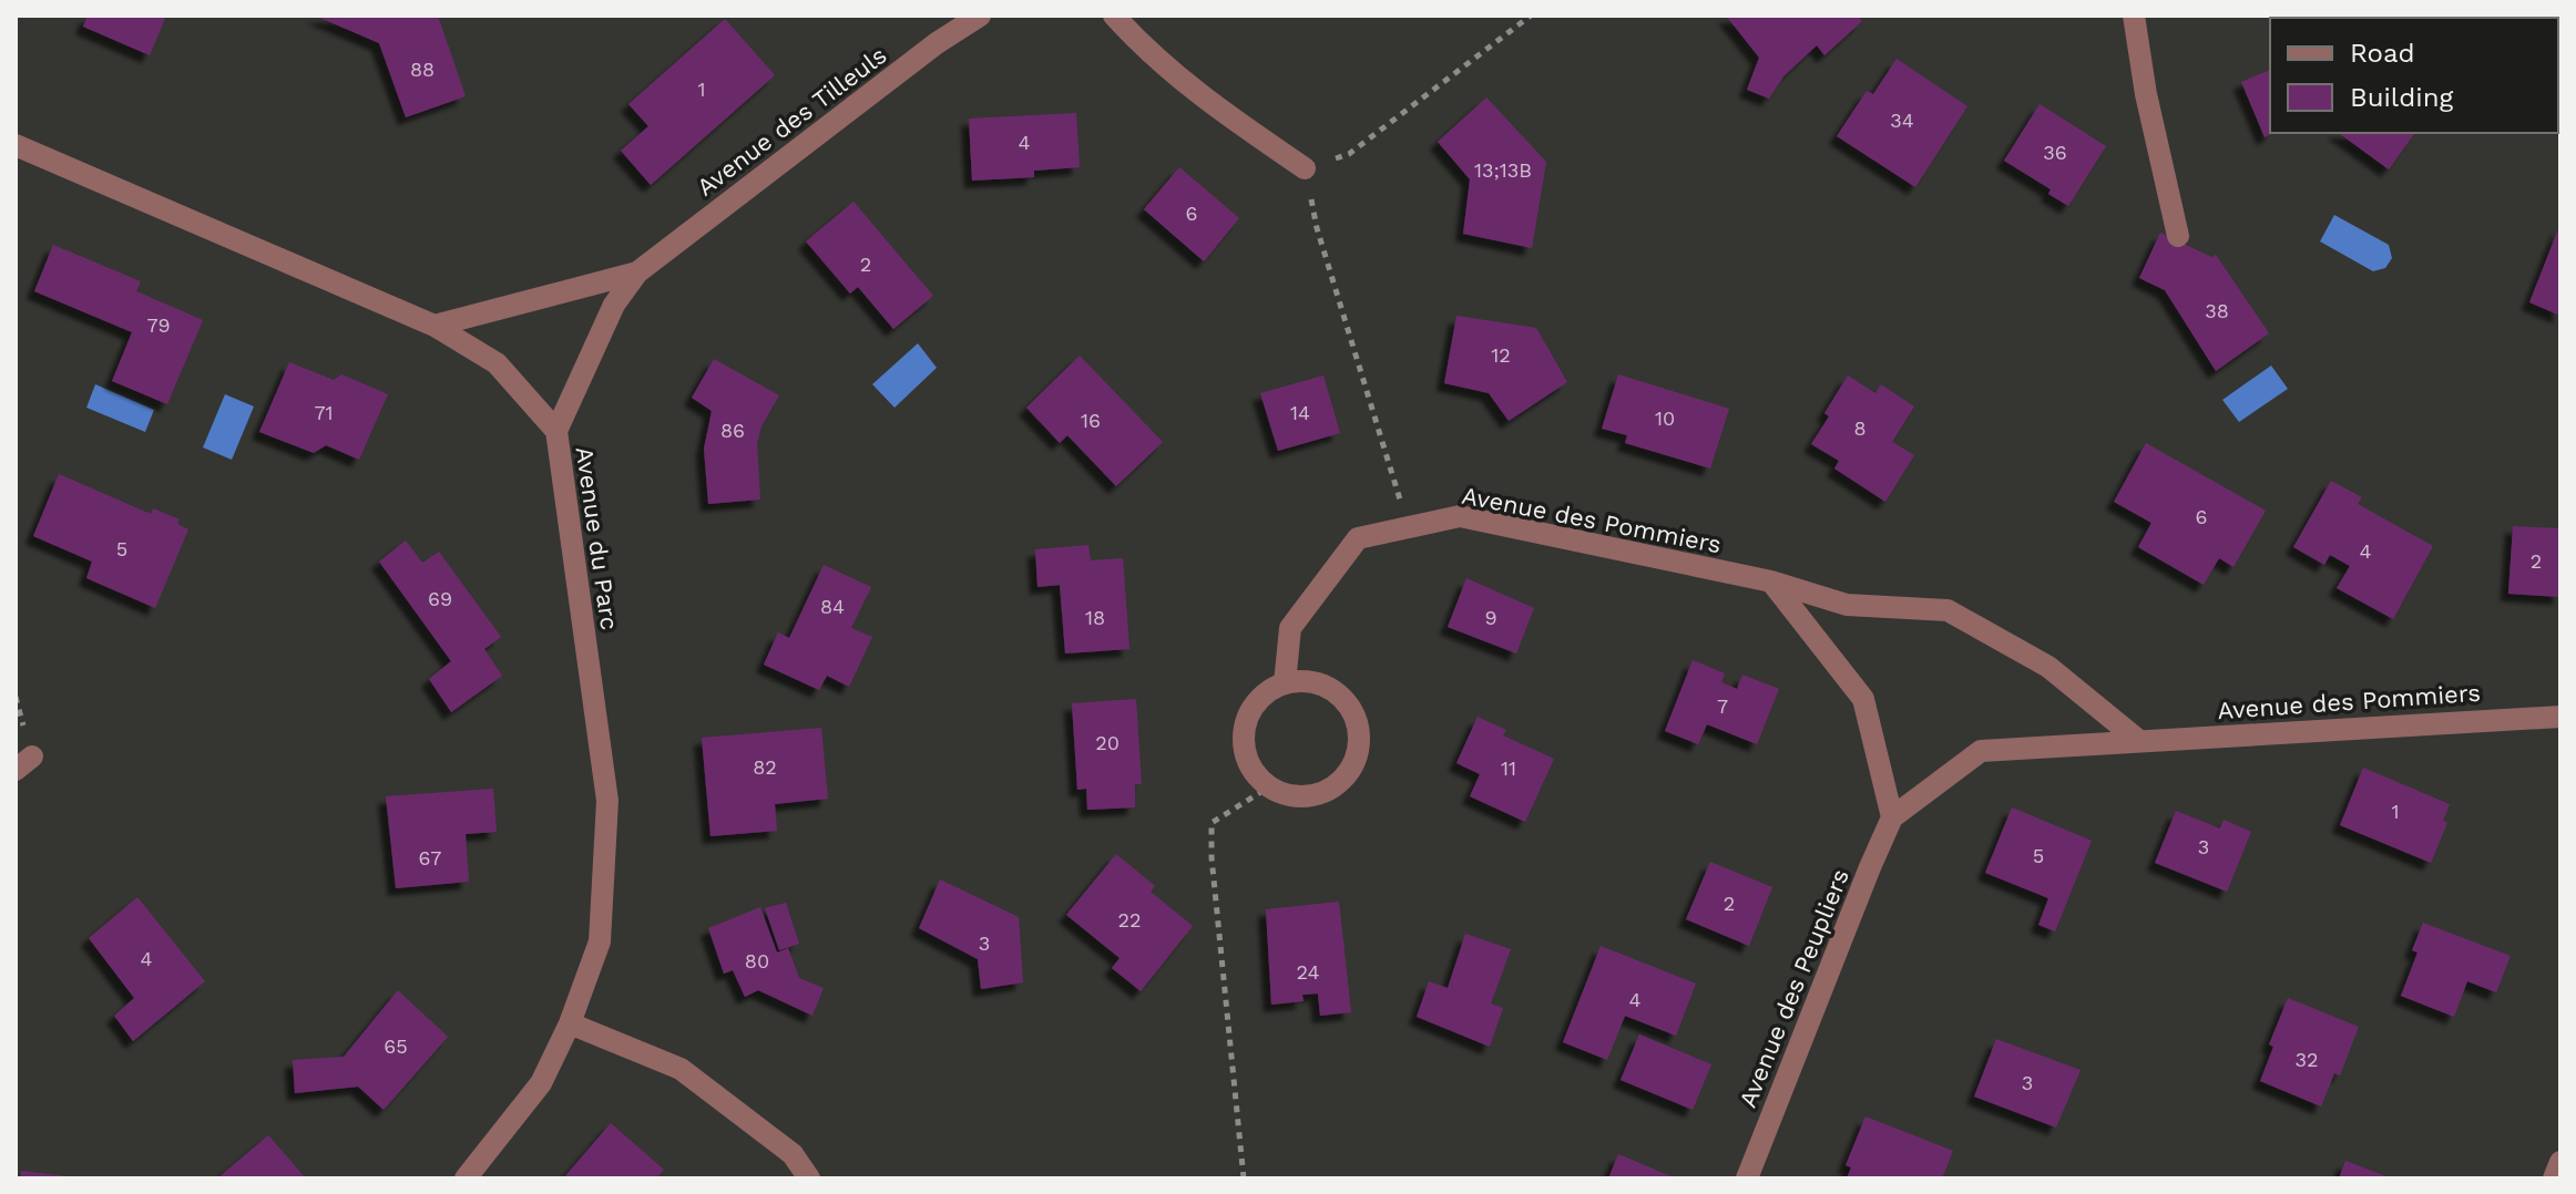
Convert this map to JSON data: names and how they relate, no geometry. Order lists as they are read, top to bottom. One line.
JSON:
{"streets":{"street":["Avenue des Tilleuls","Avenue des Pommiers","Avenue du Parc","Avenue des Peupliers"]},"crossings":[["Avenue des Tilleuls","Avenue du Parc"],["Avenue des Pommiers","Avenue des Peupliers"]],"house_numbers":["88","1","34","4","36","13;13B","6","2","38","79","12","71","14","10","16","8","86","6","5","4","2","69","84","18","9","7","20","82","11","1","3","5","67","2","22","3","4","80","24","4","65","32","3"],"legend":["Road","Building"]}
